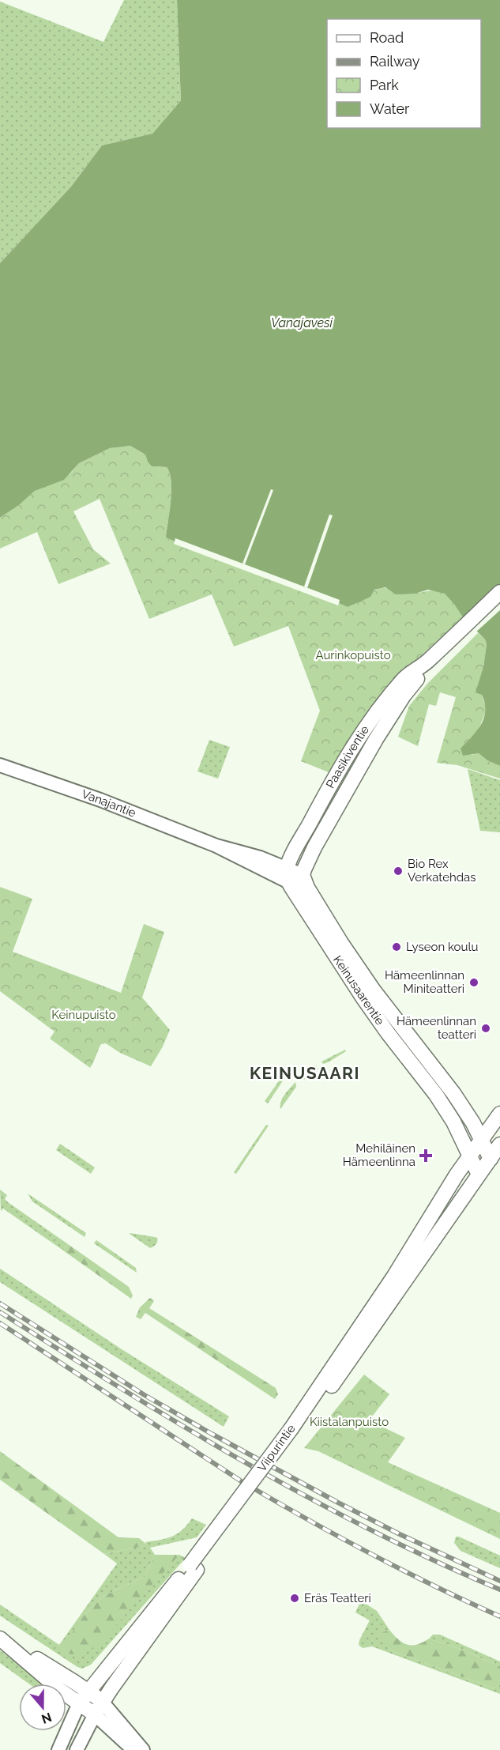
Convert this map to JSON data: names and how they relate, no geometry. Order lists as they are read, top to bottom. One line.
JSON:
{"streets":{"main road":["Paasikiventie","Keinusaarentie","Viipurintie"],"street":["Vanajantie"]},"crossings":[["Paasikiventie","Vanajantie"],["Paasikiventie","Keinusaarentie"],["Vanajantie","Keinusaarentie"],["Keinusaarentie","Viipurintie"]],"districts":["KEINUSAARI"],"water":["Vanajavesi"],"parks":["Aurinkopuisto","Keinupuisto","Kiistalanpuisto"],"places":{"other":["Bio Rex Verkatehdas","Lyseon koulu","Hämeenlinnan Miniteatteri","Hämeenlinnan teatteri","Eräs Teatteri"],"health":["Mehiläinen Hämeenlinna"]},"legend":["Road","Railway","Park","Water"],"north":"bottom"}
